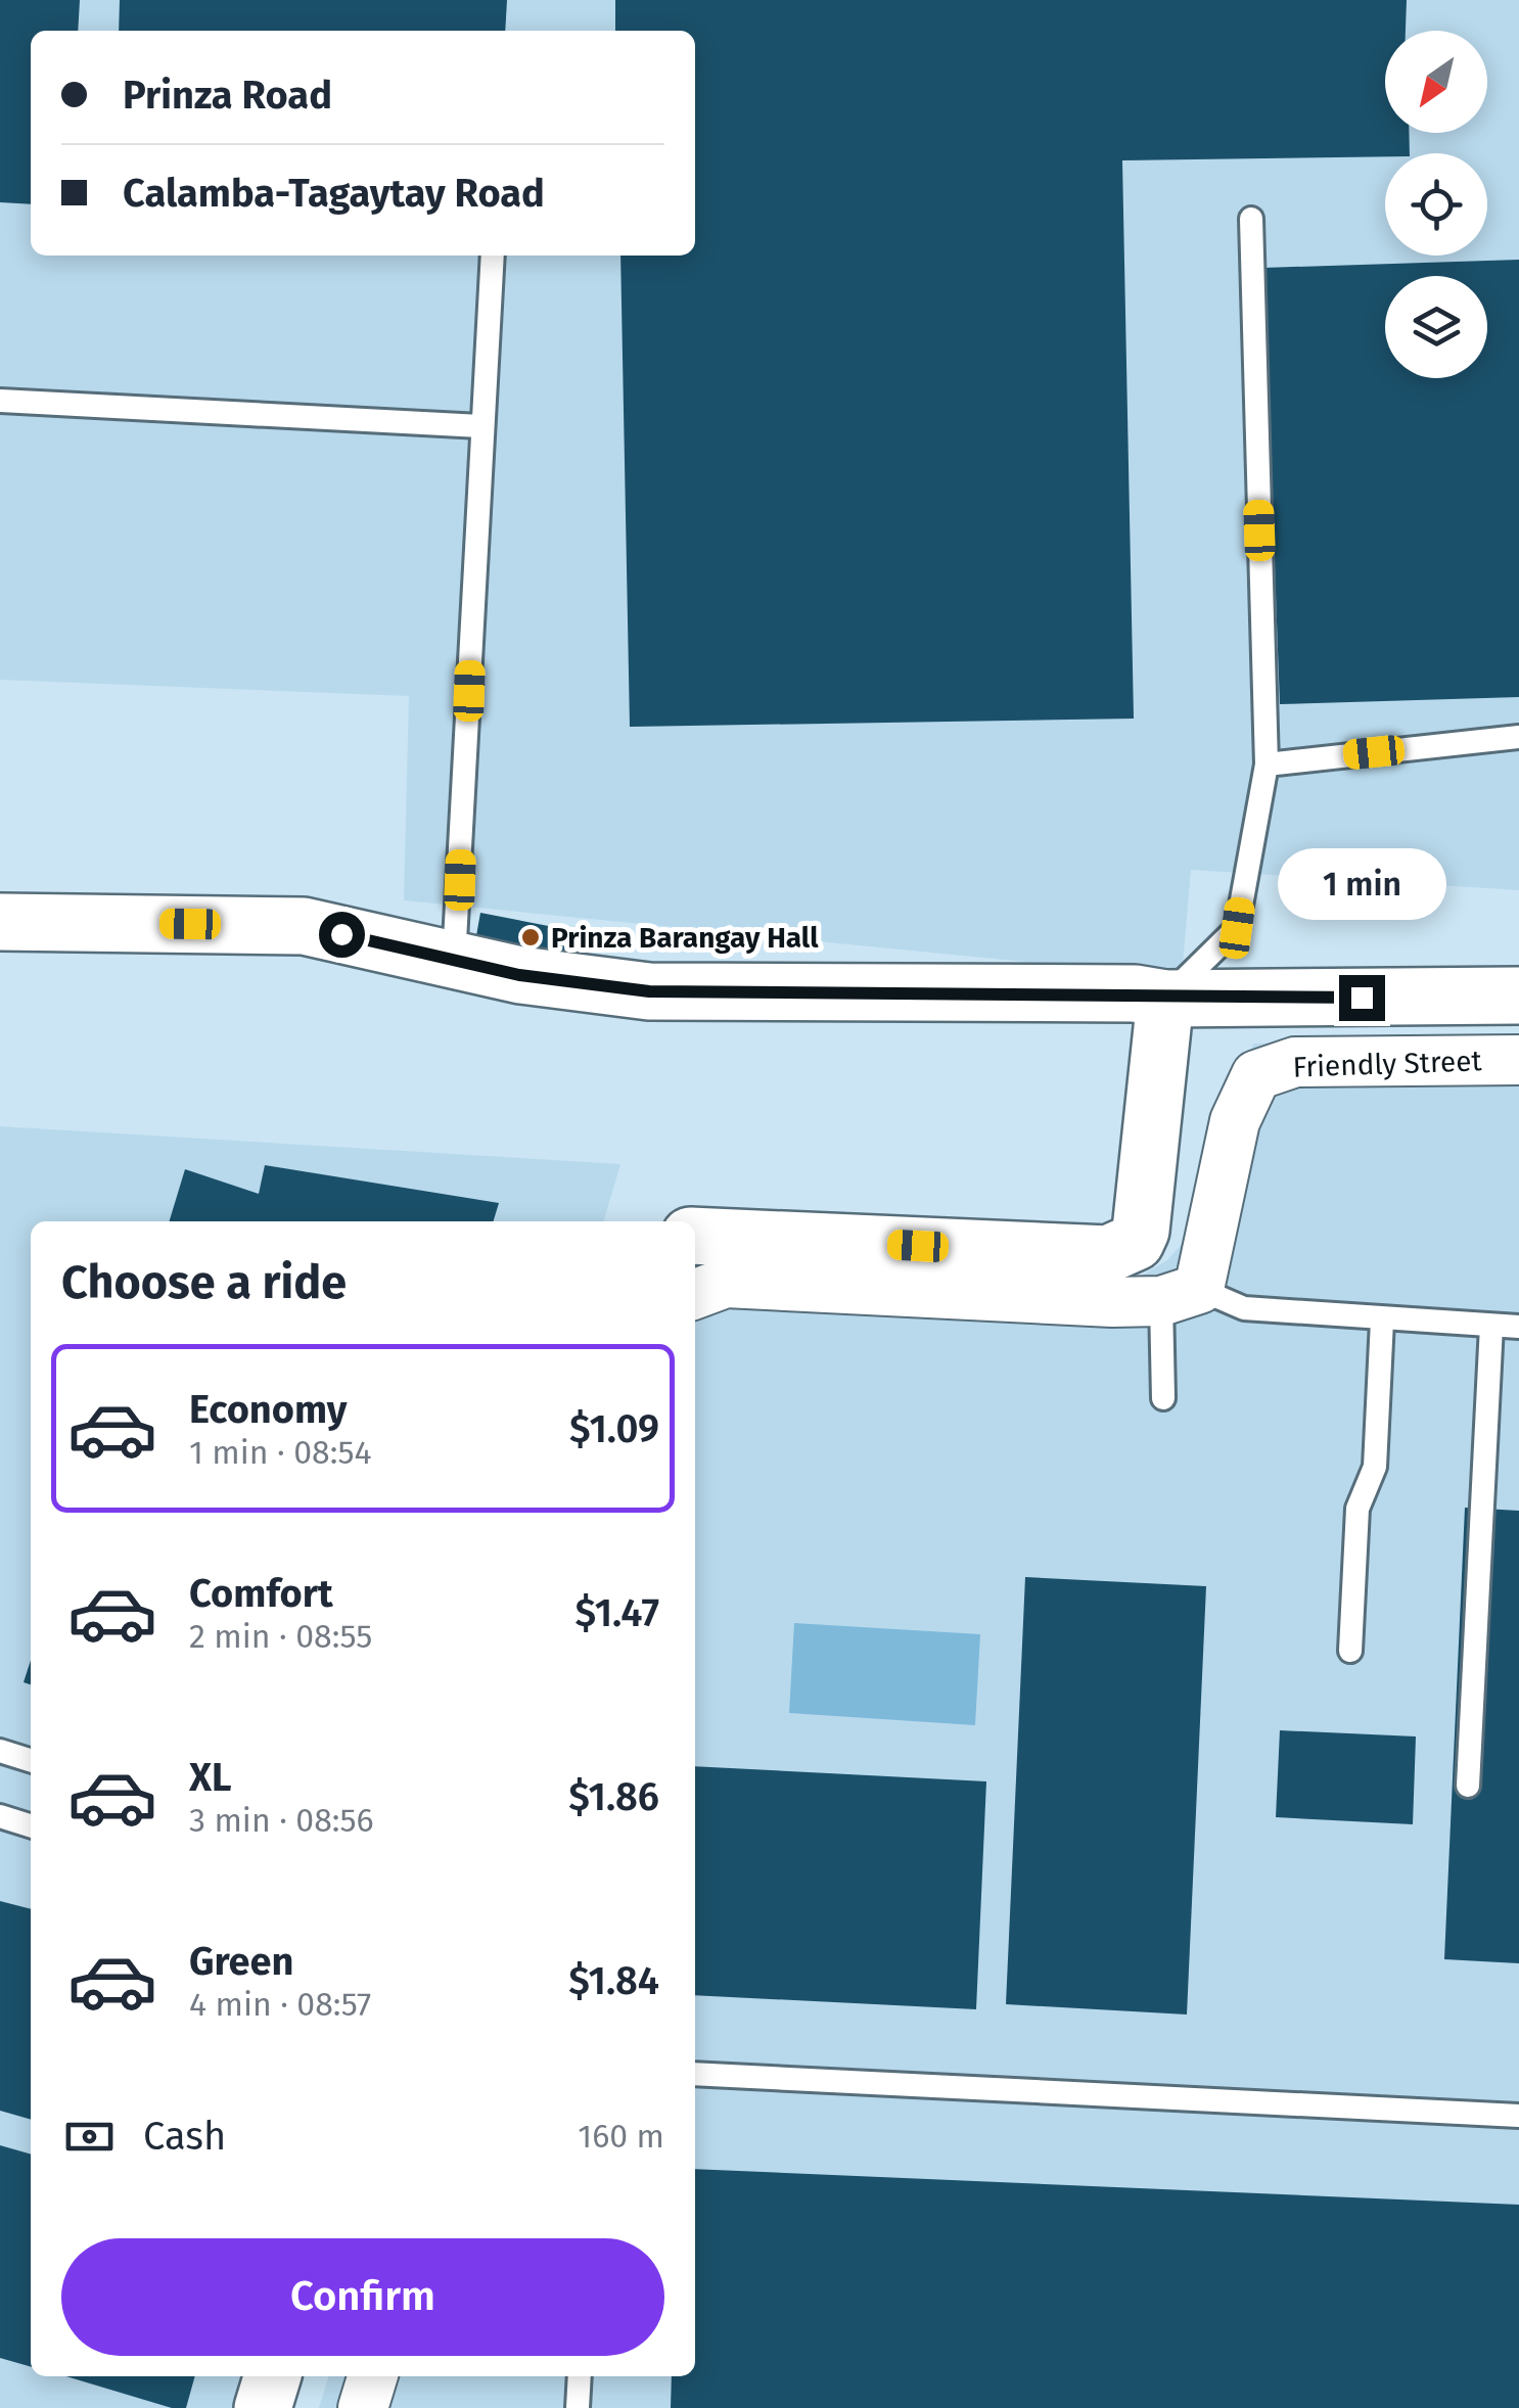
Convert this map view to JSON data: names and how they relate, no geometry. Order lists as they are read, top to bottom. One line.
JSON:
{"streets":{"street":["Friendly Street"]},"places":["Prinza Barangay Hall"],"north":"bottom left","page":{"banner":["Prinza Road","Calamba-Tagaytay Road"],"bubble":"1 min","heading":"Choose a ride","list":[{"name":"Economy","note":"1 min · 08:54","value":"$1.09"},{"name":"Comfort","note":"2 min · 08:55","value":"$1.47"},{"name":"XL","note":"3 min · 08:56","value":"$1.86"},{"name":"Green","note":"4 min · 08:57","value":"$1.84"}],"pay":["Cash","160 m"],"buttons":"Confirm"}}
